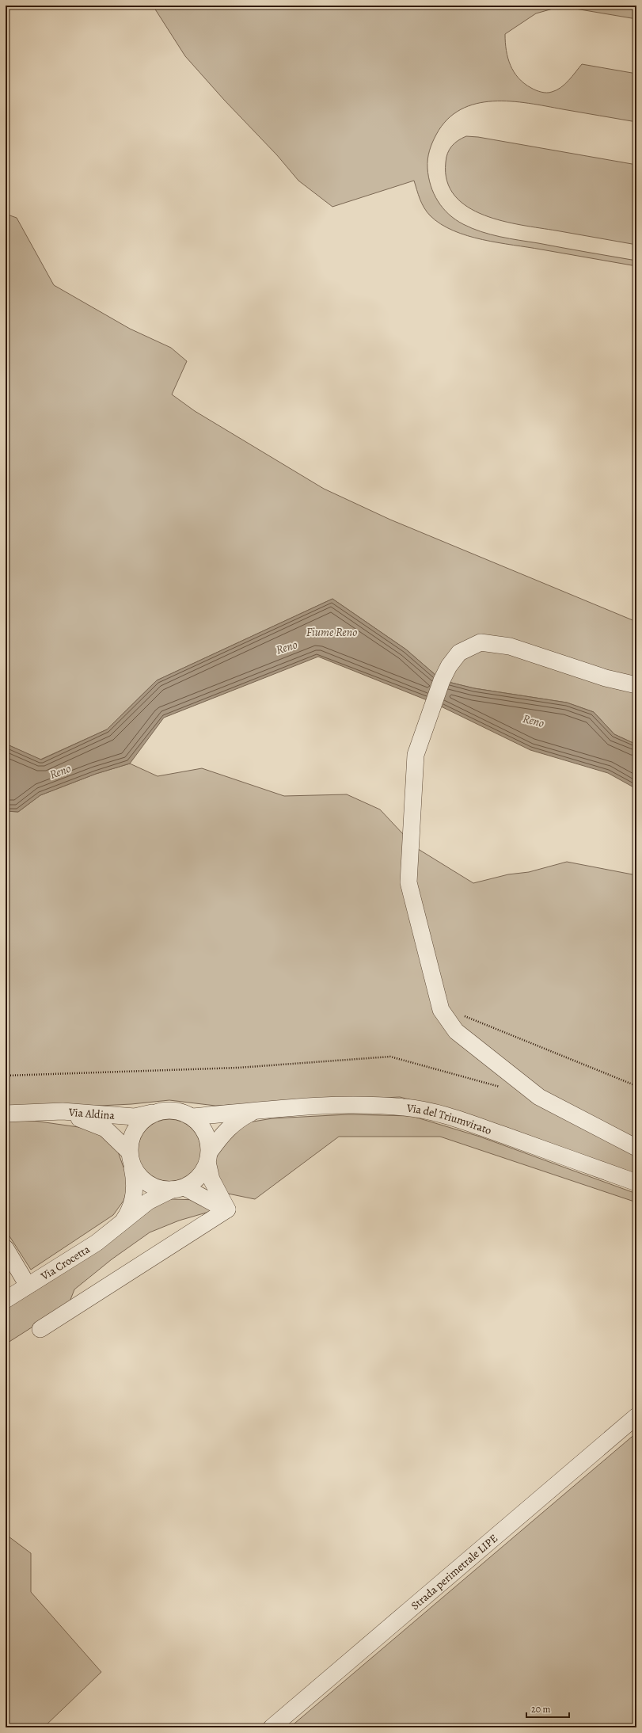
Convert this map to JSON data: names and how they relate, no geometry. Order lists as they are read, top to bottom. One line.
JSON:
{"streets":{"street":["Via Aldina","Via del Triumvirato","Via Crocetta","Strada perimetrale LIPE"]},"crossings":[["Via Aldina","Via del Triumvirato"],["Via Aldina","Via Crocetta"],["Via del Triumvirato","Via Crocetta"]],"water":["Fiume Reno","Reno"],"scale_bar":"20 m"}
